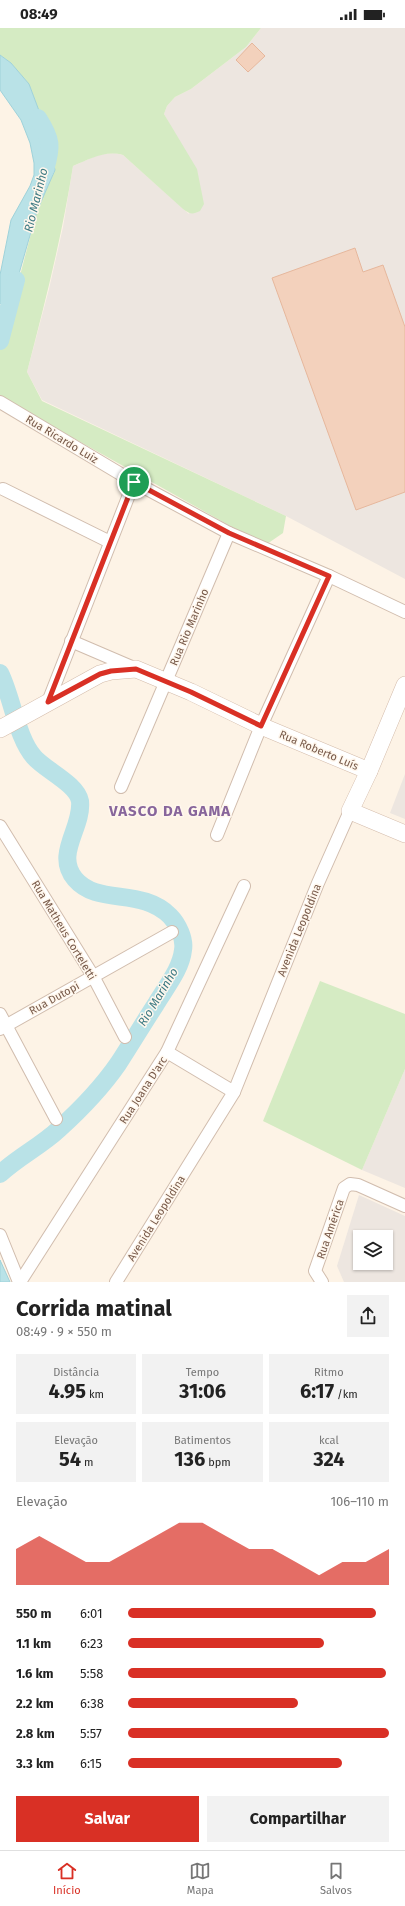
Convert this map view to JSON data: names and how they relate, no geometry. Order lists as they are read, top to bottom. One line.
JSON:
{"streets":{"street":["Rua Ricardo Luiz","Rua Rio Marinho","Rua Roberto Luís","Rua Matheus Corteletti","Avenida Leopoldina","Rua Dutopi","Rua Joana D'arc","Rua América"]},"crossings":[["Rua Ricardo Luiz","Rua Rio Marinho"],["Rua Rio Marinho","Rua Roberto Luís"],["Rua Roberto Luís","Avenida Leopoldina"],["Rua Matheus Corteletti","Rua Dutopi"]],"districts":["VASCO DA GAMA"],"water":["Rio Marinho"],"page":{"status":"08:49","heading":["Corrida matinal","08:49 · 9 × 550 m"],"stats":[["Distância","4.95 km"],["Tempo","31:06"],["Ritmo","6:17 /km"],["Elevação","54 m"],["Batimentos","136 bpm"],["kcal","324"]],"chart":["Elevação","106–110 m"],"list":[{"name":"550 m","note":"6:01"},{"name":"1.1 km","note":"6:23"},{"name":"1.6 km","note":"5:58"},{"name":"2.2 km","note":"6:38"},{"name":"2.8 km","note":"5:57"},{"name":"3.3 km","note":"6:15"}],"buttons":["Salvar","Compartilhar"],"tabs":["Início","Mapa","Salvos"]}}
